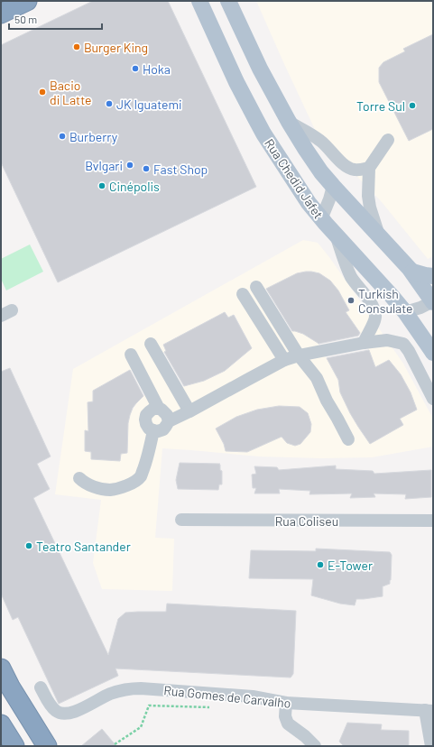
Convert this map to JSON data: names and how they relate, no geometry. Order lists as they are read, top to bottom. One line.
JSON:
{"streets":{"main road":["Rua Chedid Jafet"],"street":["Rua Coliseu","Rua Gomes de Carvalho"]},"places":["Burger King","Hoka","Bacio di Latte","JK Iguatemi","Torre Sul","Burberry","Bvlgari","Fast Shop","Cinépolis","Turkish Consulate","Teatro Santander","E-Tower"],"scale_bar":"50 m"}
